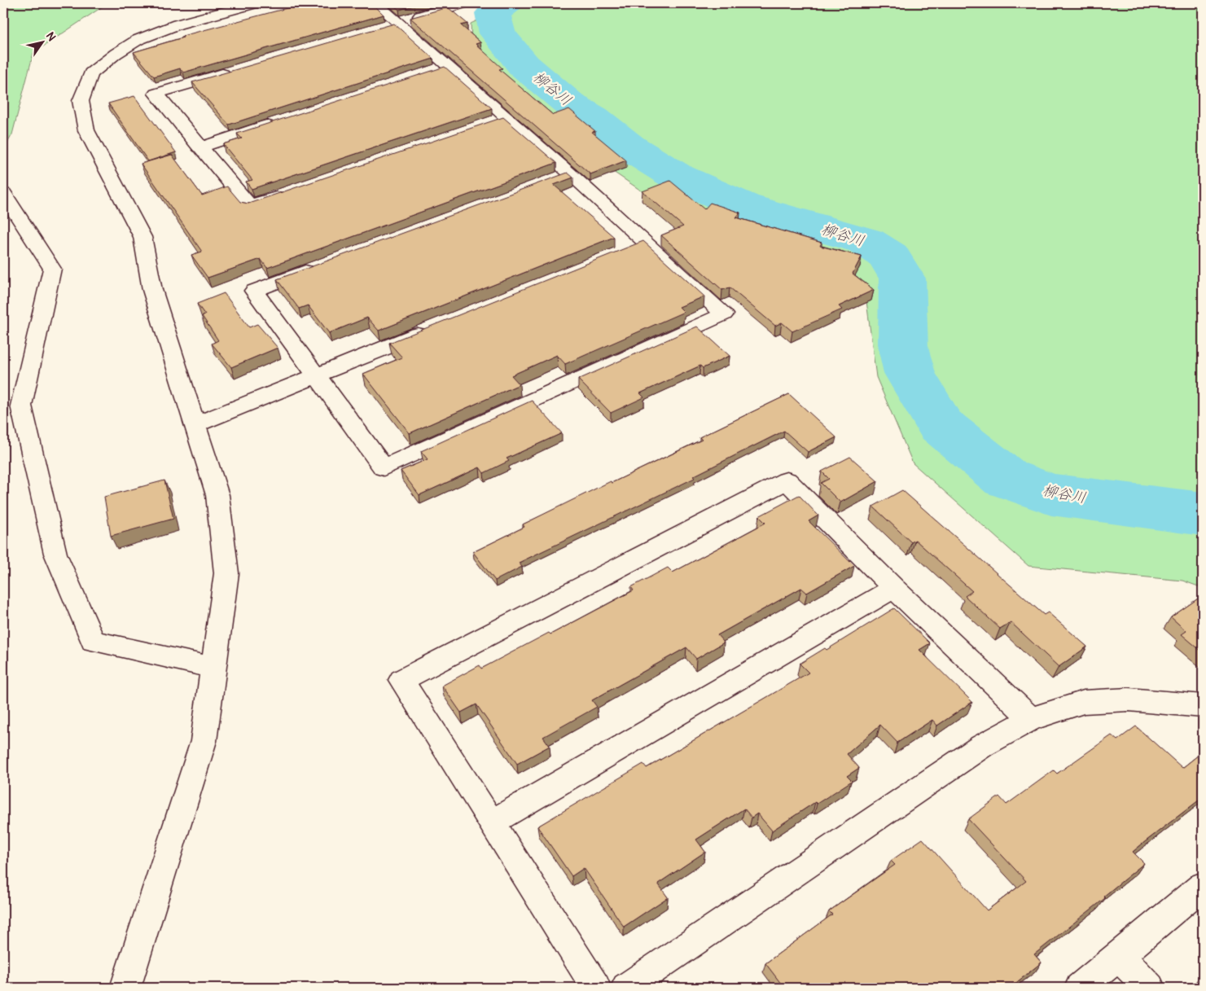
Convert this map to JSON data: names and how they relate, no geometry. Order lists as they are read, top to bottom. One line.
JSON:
{"water":["柳谷川"],"north":"top right"}
